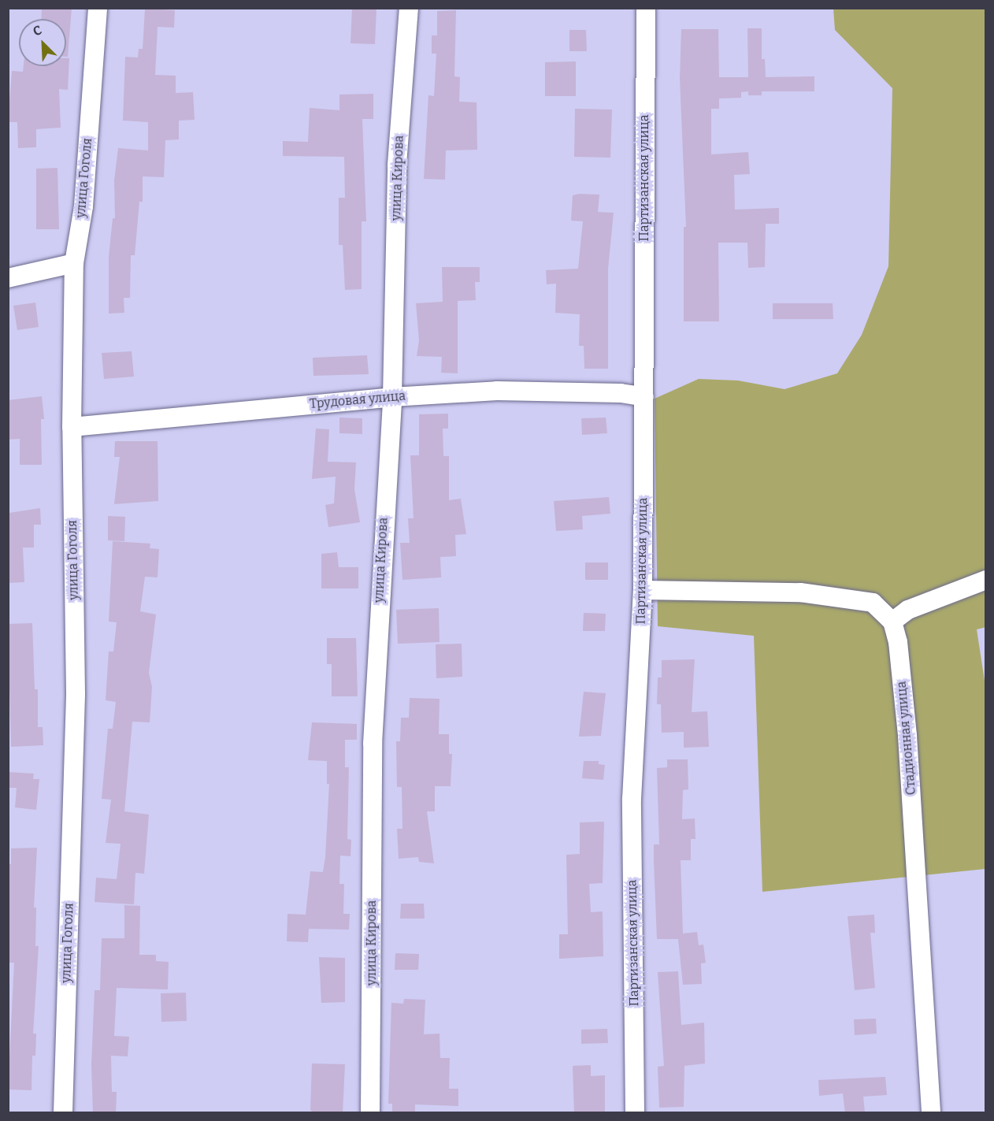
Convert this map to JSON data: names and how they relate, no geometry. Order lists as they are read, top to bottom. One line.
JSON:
{"streets":{"street":["улица Гоголя","улица Кирова","Партизанская улица","Трудовая улица","Стадионная улица"]},"crossings":[["улица Гоголя","Трудовая улица"],["улица Кирова","Трудовая улица"],["Партизанская улица","Трудовая улица"]],"north":"top left"}
